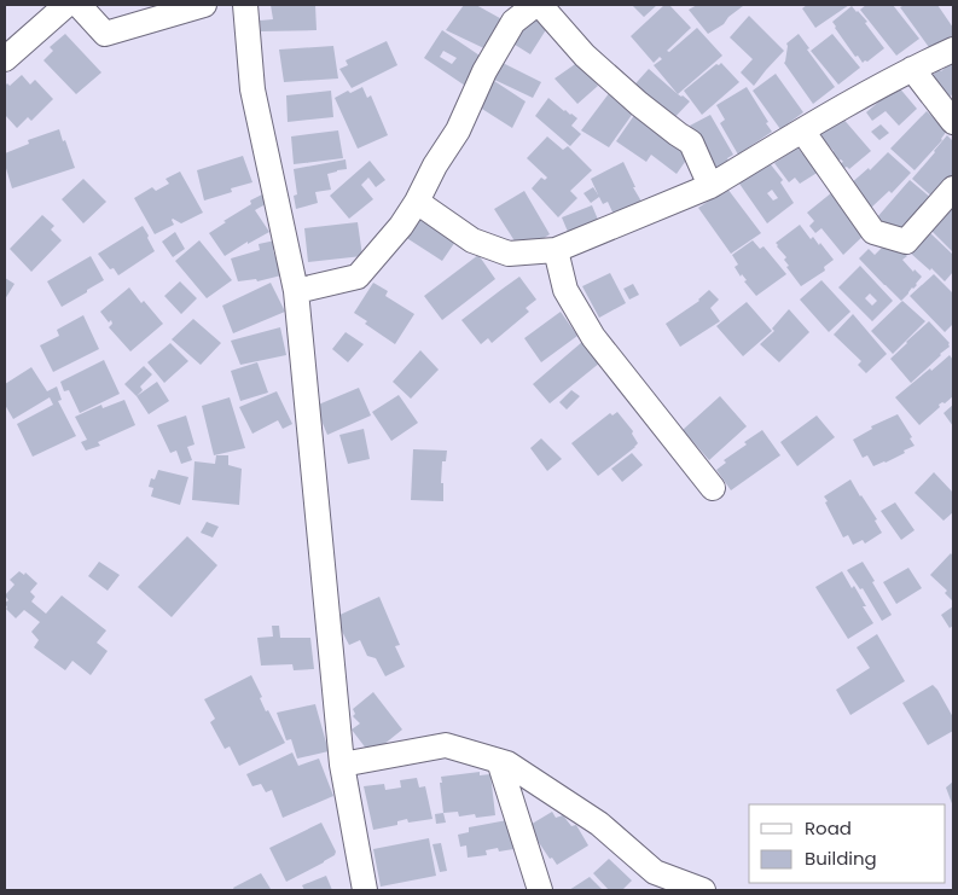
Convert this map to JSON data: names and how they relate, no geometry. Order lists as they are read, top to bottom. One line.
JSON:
{"legend":["Road","Building"]}
